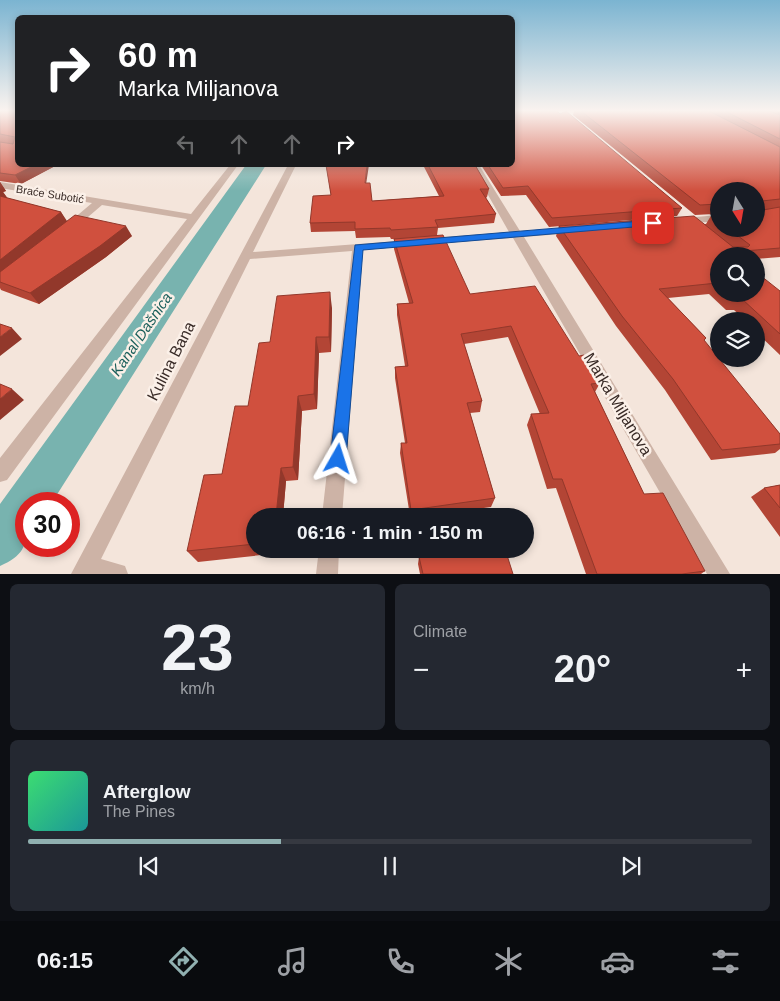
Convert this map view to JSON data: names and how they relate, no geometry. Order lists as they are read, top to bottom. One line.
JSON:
{"streets":{"street":["Braće Subotić","Kulina Bana","Marka Miljanova"]},"water":["Kanal Dašnica"],"north":"bottom","page":{"turn":["60 m","Marka Miljanova"],"limit":"30","trip":"06:16 · 1 min · 150 m","tile":[["23","km/h"],"Climate"],"heat":["−","20°","+"],"song":["Afterglow","The Pines"],"tabs":"06:15"}}
